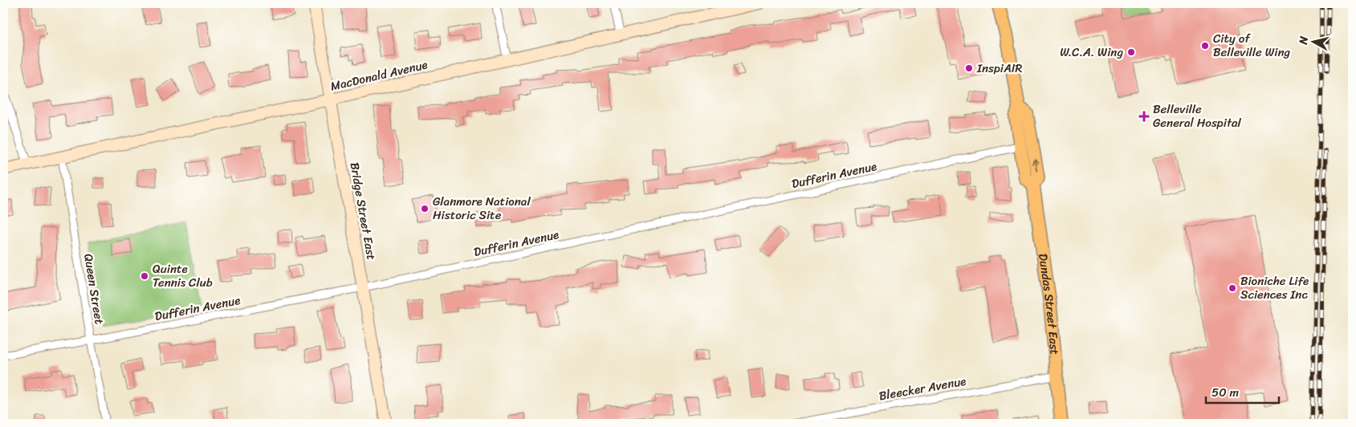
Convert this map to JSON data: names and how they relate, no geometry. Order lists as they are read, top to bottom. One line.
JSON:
{"streets":{"main road":["Dundas Street East"],"street":["MacDonald Avenue","Dufferin Avenue","Bridge Street East","Queen Street","Bleecker Avenue"]},"crossings":[["MacDonald Avenue","Bridge Street East"],["MacDonald Avenue","Queen Street"],["Dufferin Avenue","Bridge Street East"],["Dufferin Avenue","Queen Street"],["Dufferin Avenue","Dundas Street East"],["Dundas Street East","Bleecker Avenue"]],"places":{"other":["City of Belleville Wing","W.C.A. Wing","InspiAIR","Glanmore National Historic Site","Quinte Tennis Club","Bioniche Life Sciences Inc"],"health":["Belleville General Hospital"]},"scale_bar":"50 m","north":"left"}
